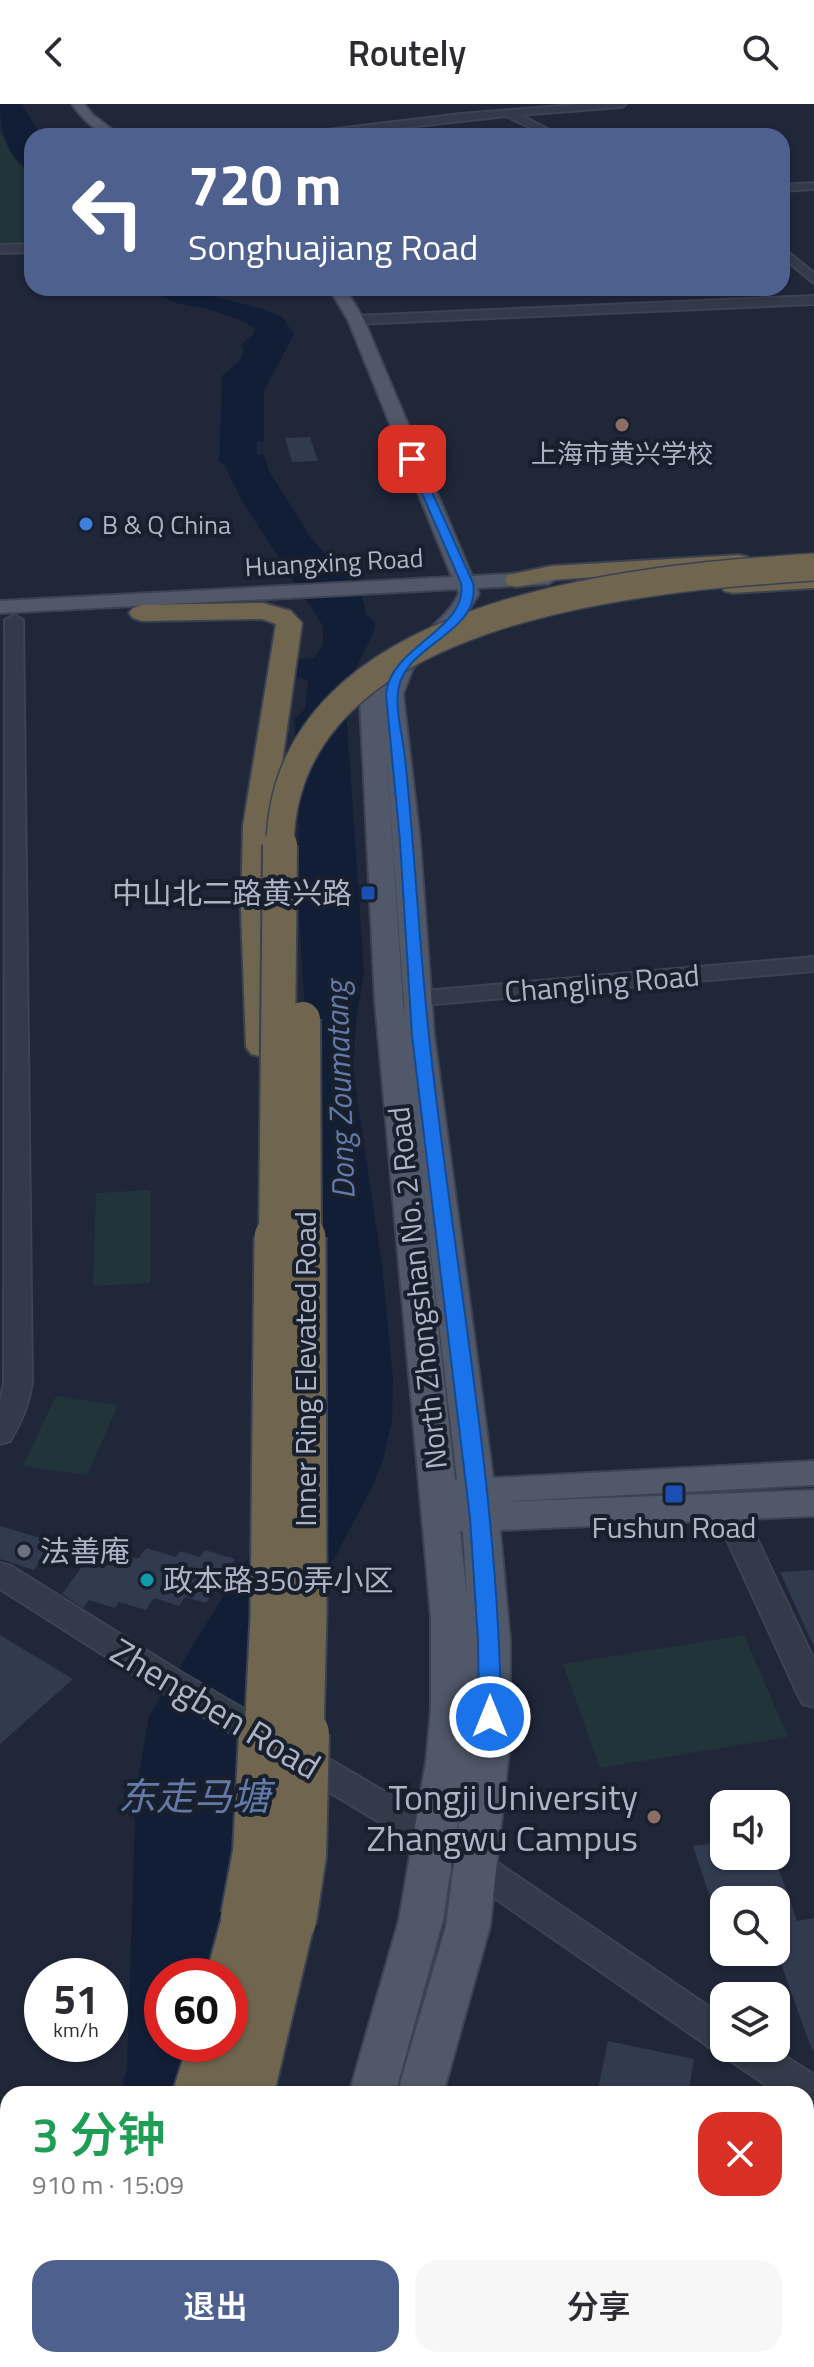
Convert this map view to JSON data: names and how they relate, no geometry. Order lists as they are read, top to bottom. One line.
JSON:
{"streets":{"highway":["Inner Ring Elevated Road"],"main road":["Huangxing Road","North Zhongshan No. 2 Road"],"street":["Changling Road","Zhengben Road"]},"crossings":[["Huangxing Road","North Zhongshan No. 2 Road"],["Changling Road","North Zhongshan No. 2 Road"],["North Zhongshan No. 2 Road","Zhengben Road"]],"water":["Dong Zoumatang","东走马塘"],"places":{"other":["上海市黄兴学校","B & Q China","法善庵","政本路350弄小区","Tongji University Zhangwu Campus"],"transit":["中山北二路黄兴路","Fushun Road"]},"page":{"header":"Routely","turn":["720 m","Songhuajiang Road"],"speed":"51 km/h","limit":"60","heading":["3 分钟","910 m · 15:09"],"buttons":["退出","分享"]}}
